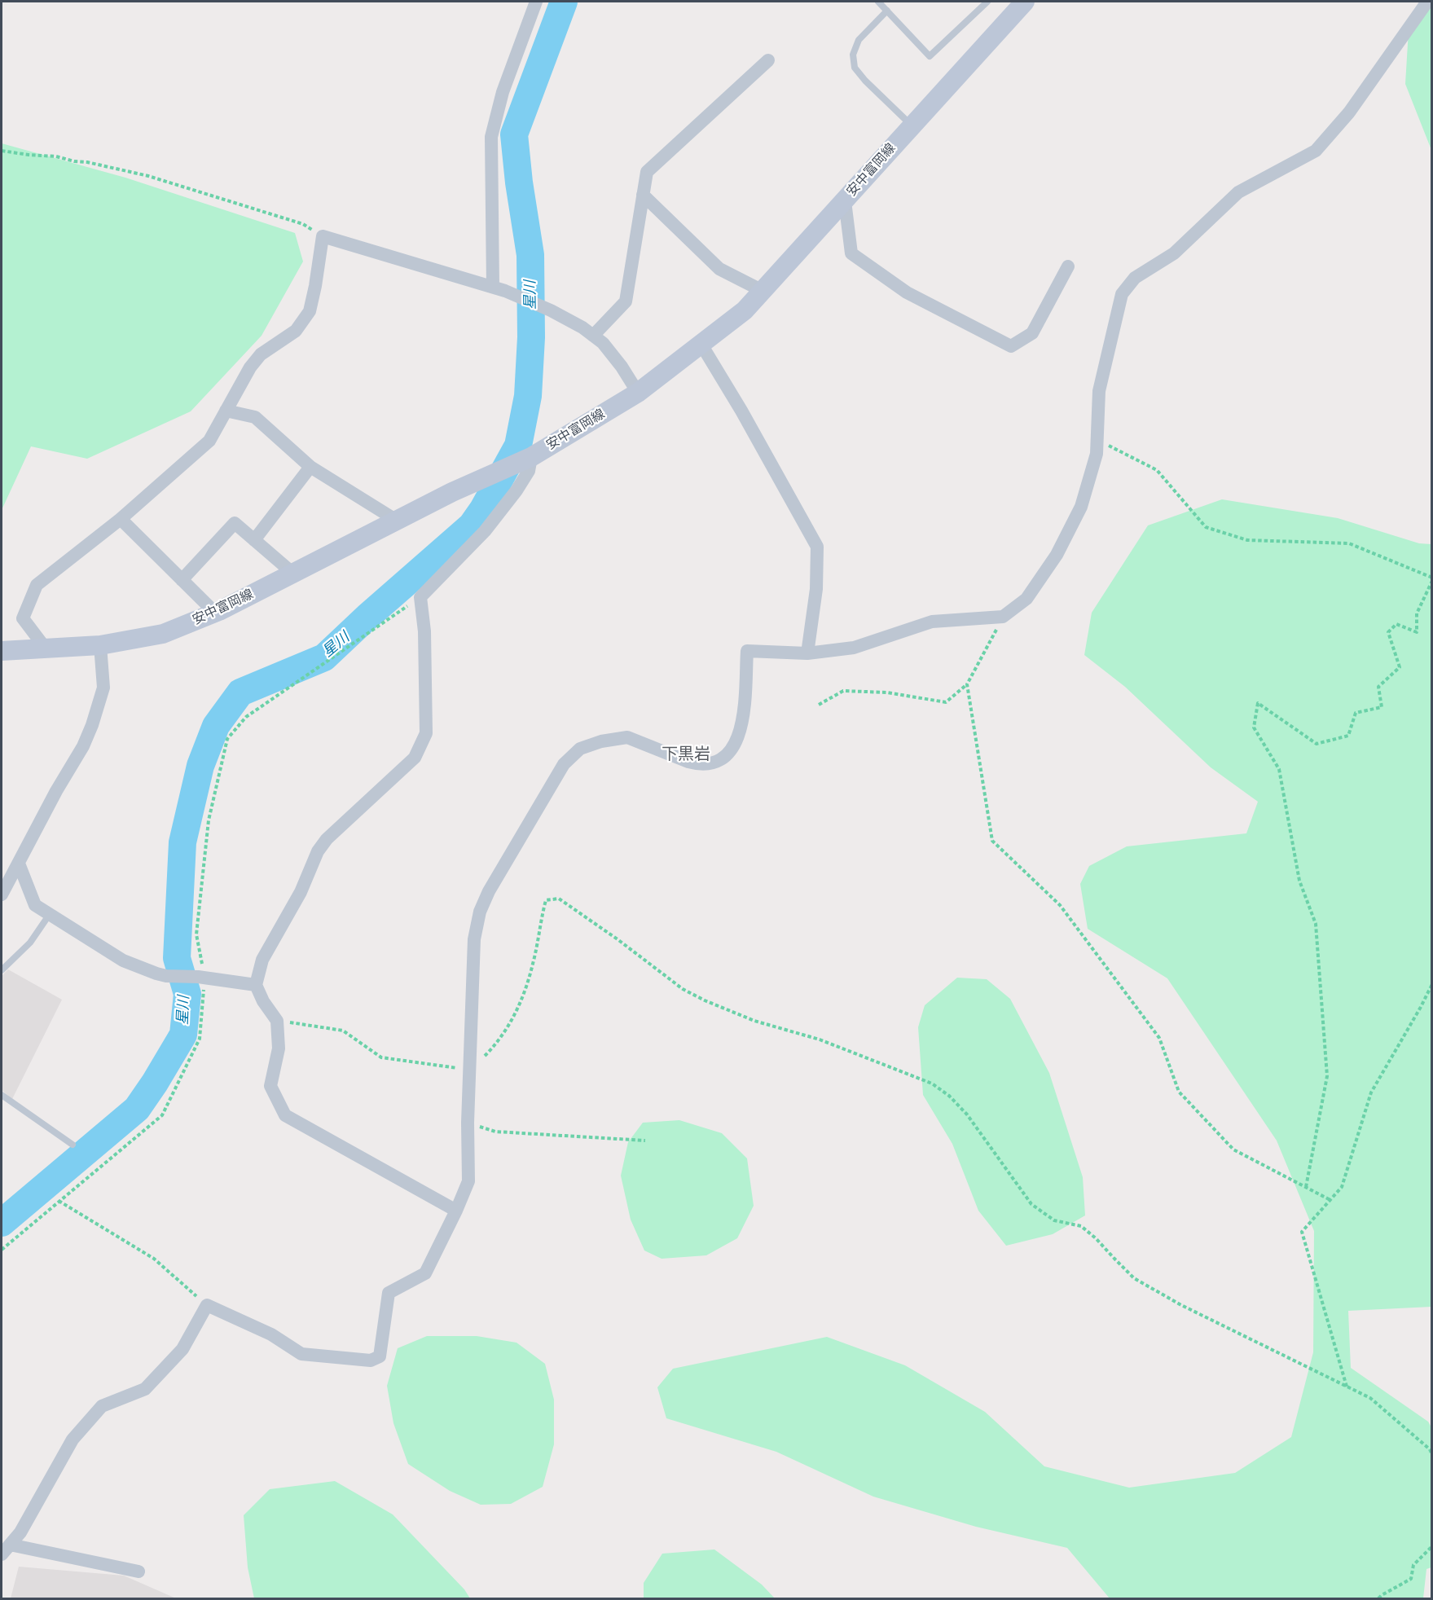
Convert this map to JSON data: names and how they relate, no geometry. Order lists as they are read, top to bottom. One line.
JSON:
{"streets":{"main road":["安中富岡線"]},"districts":["下黒岩"],"water":["星川"]}
